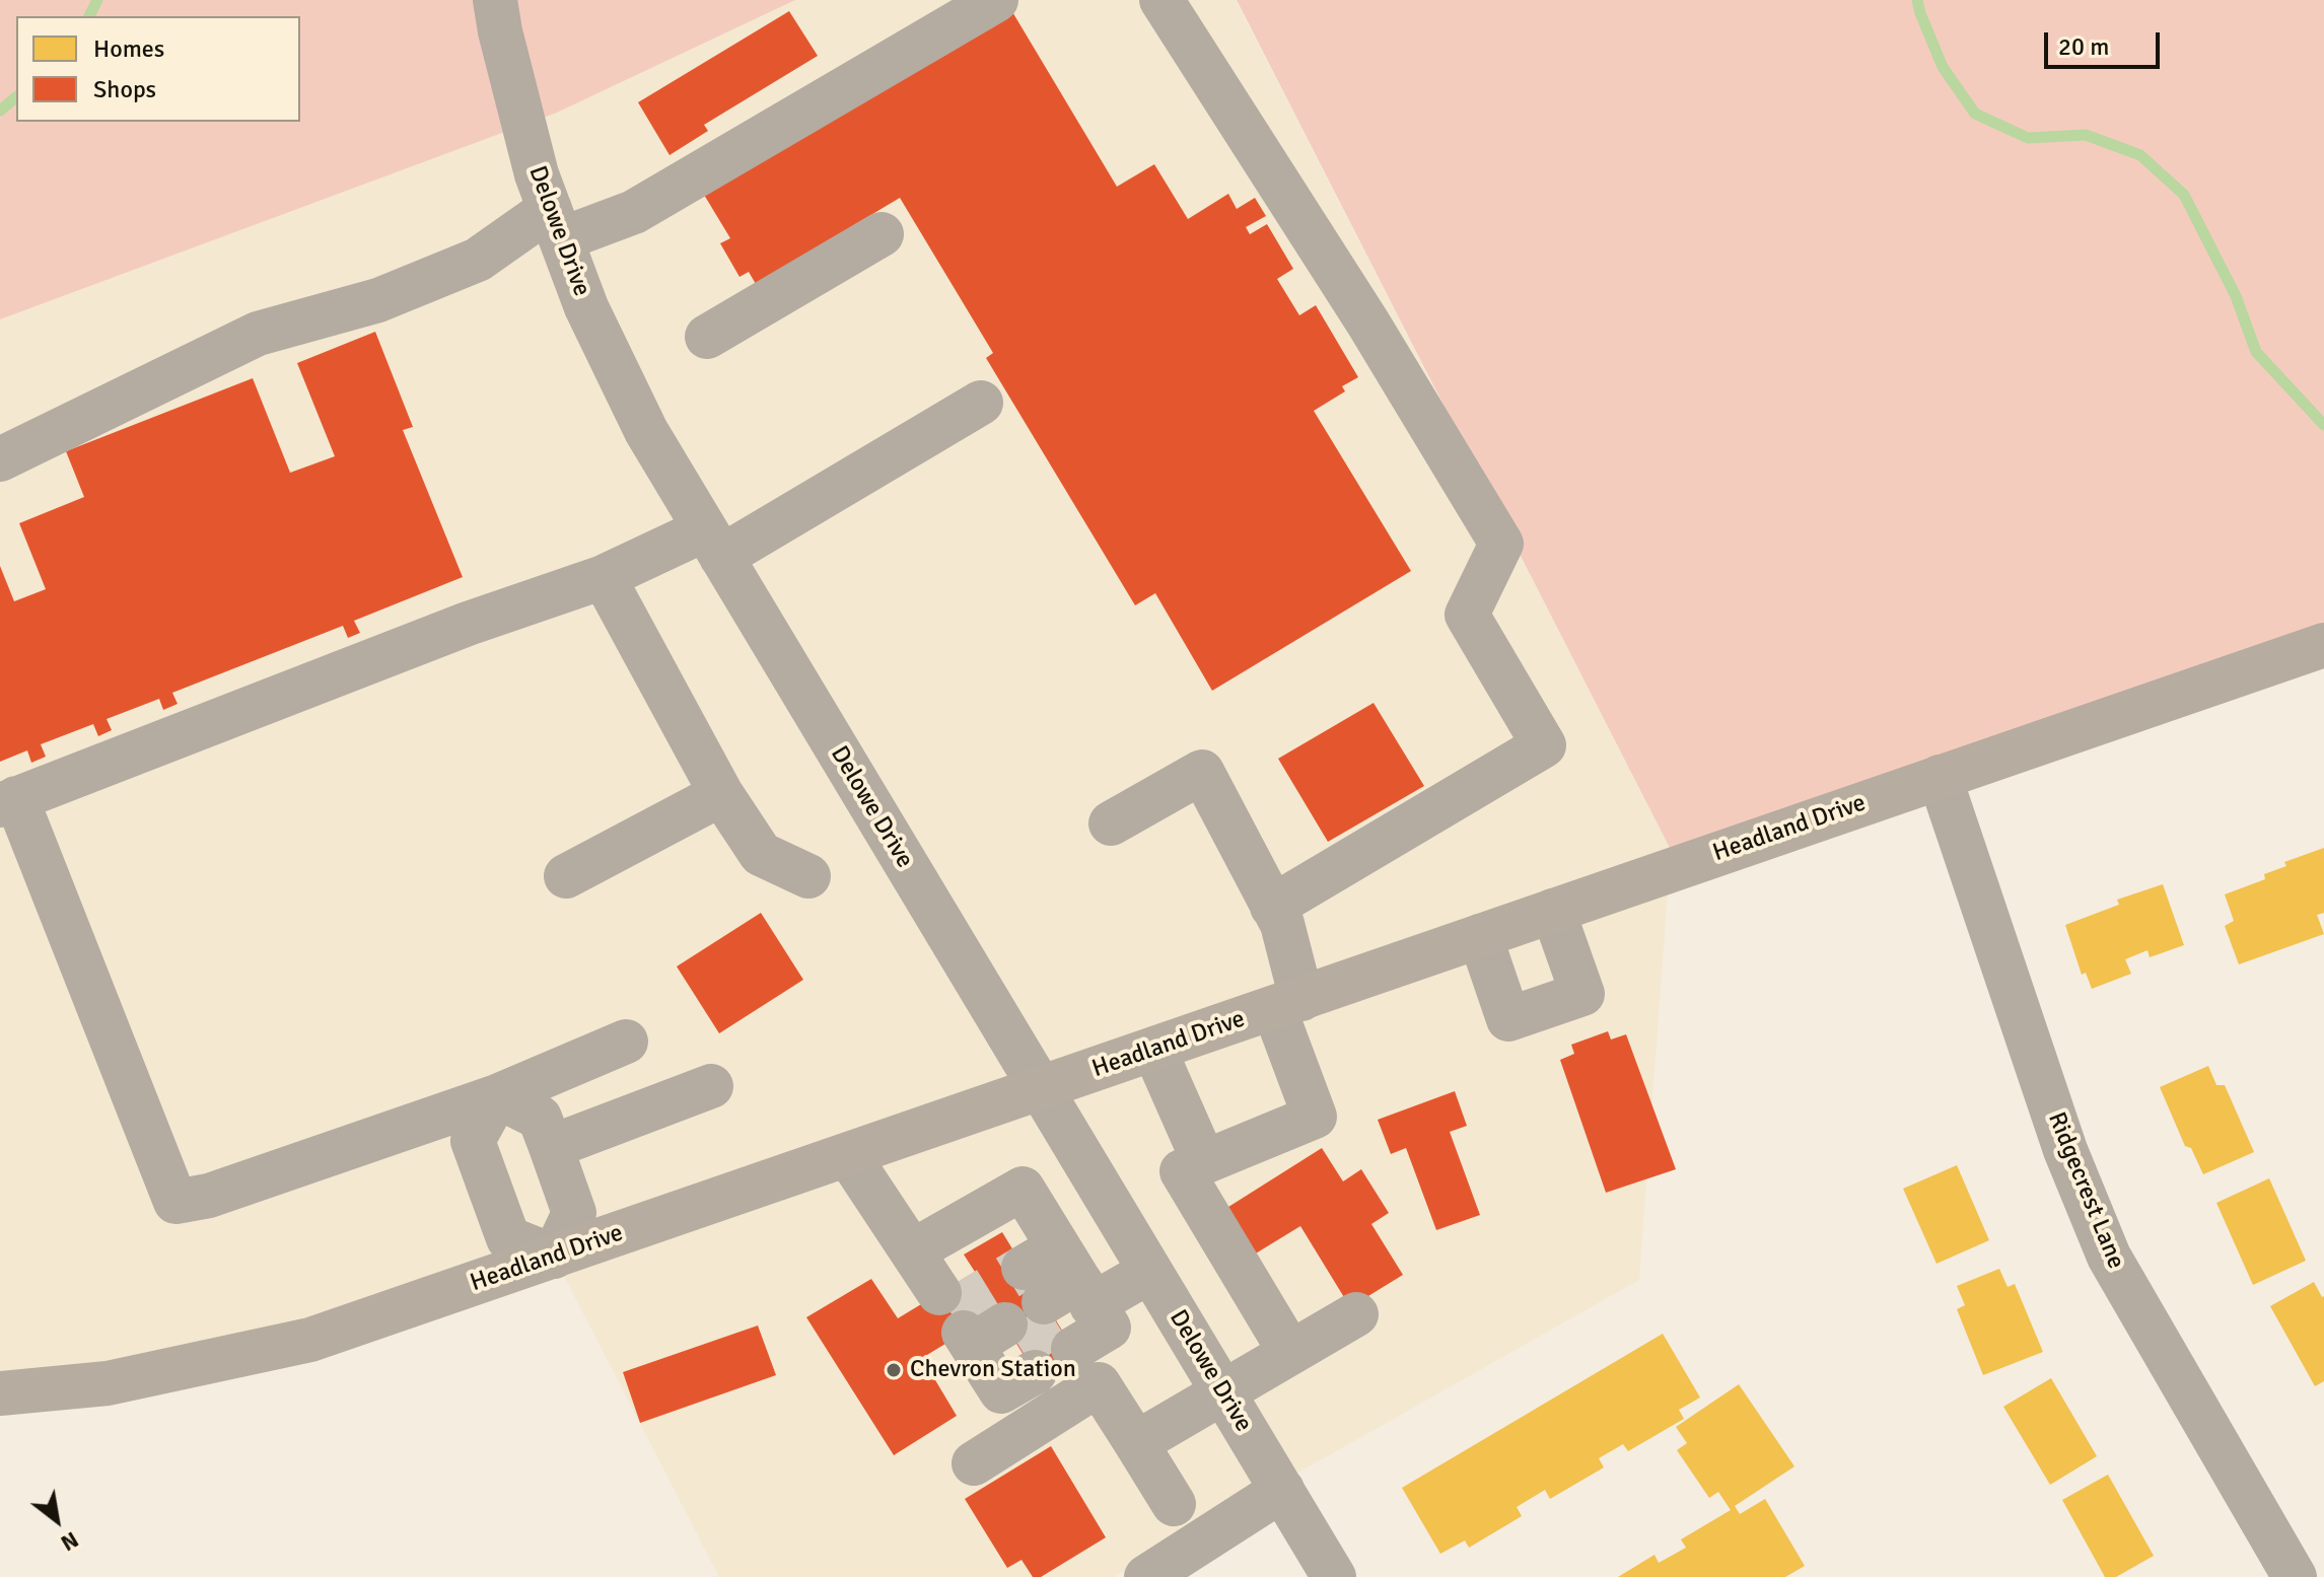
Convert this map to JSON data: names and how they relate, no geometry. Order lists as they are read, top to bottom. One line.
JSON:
{"streets":{"main road":["Headland Drive"],"street":["Delowe Drive","Ridgecrest Lane"]},"crossings":[["Delowe Drive","Headland Drive"],["Headland Drive","Ridgecrest Lane"]],"places":["Chevron Station"],"legend":["Homes","Shops"],"scale_bar":"20 m","north":"bottom right"}
